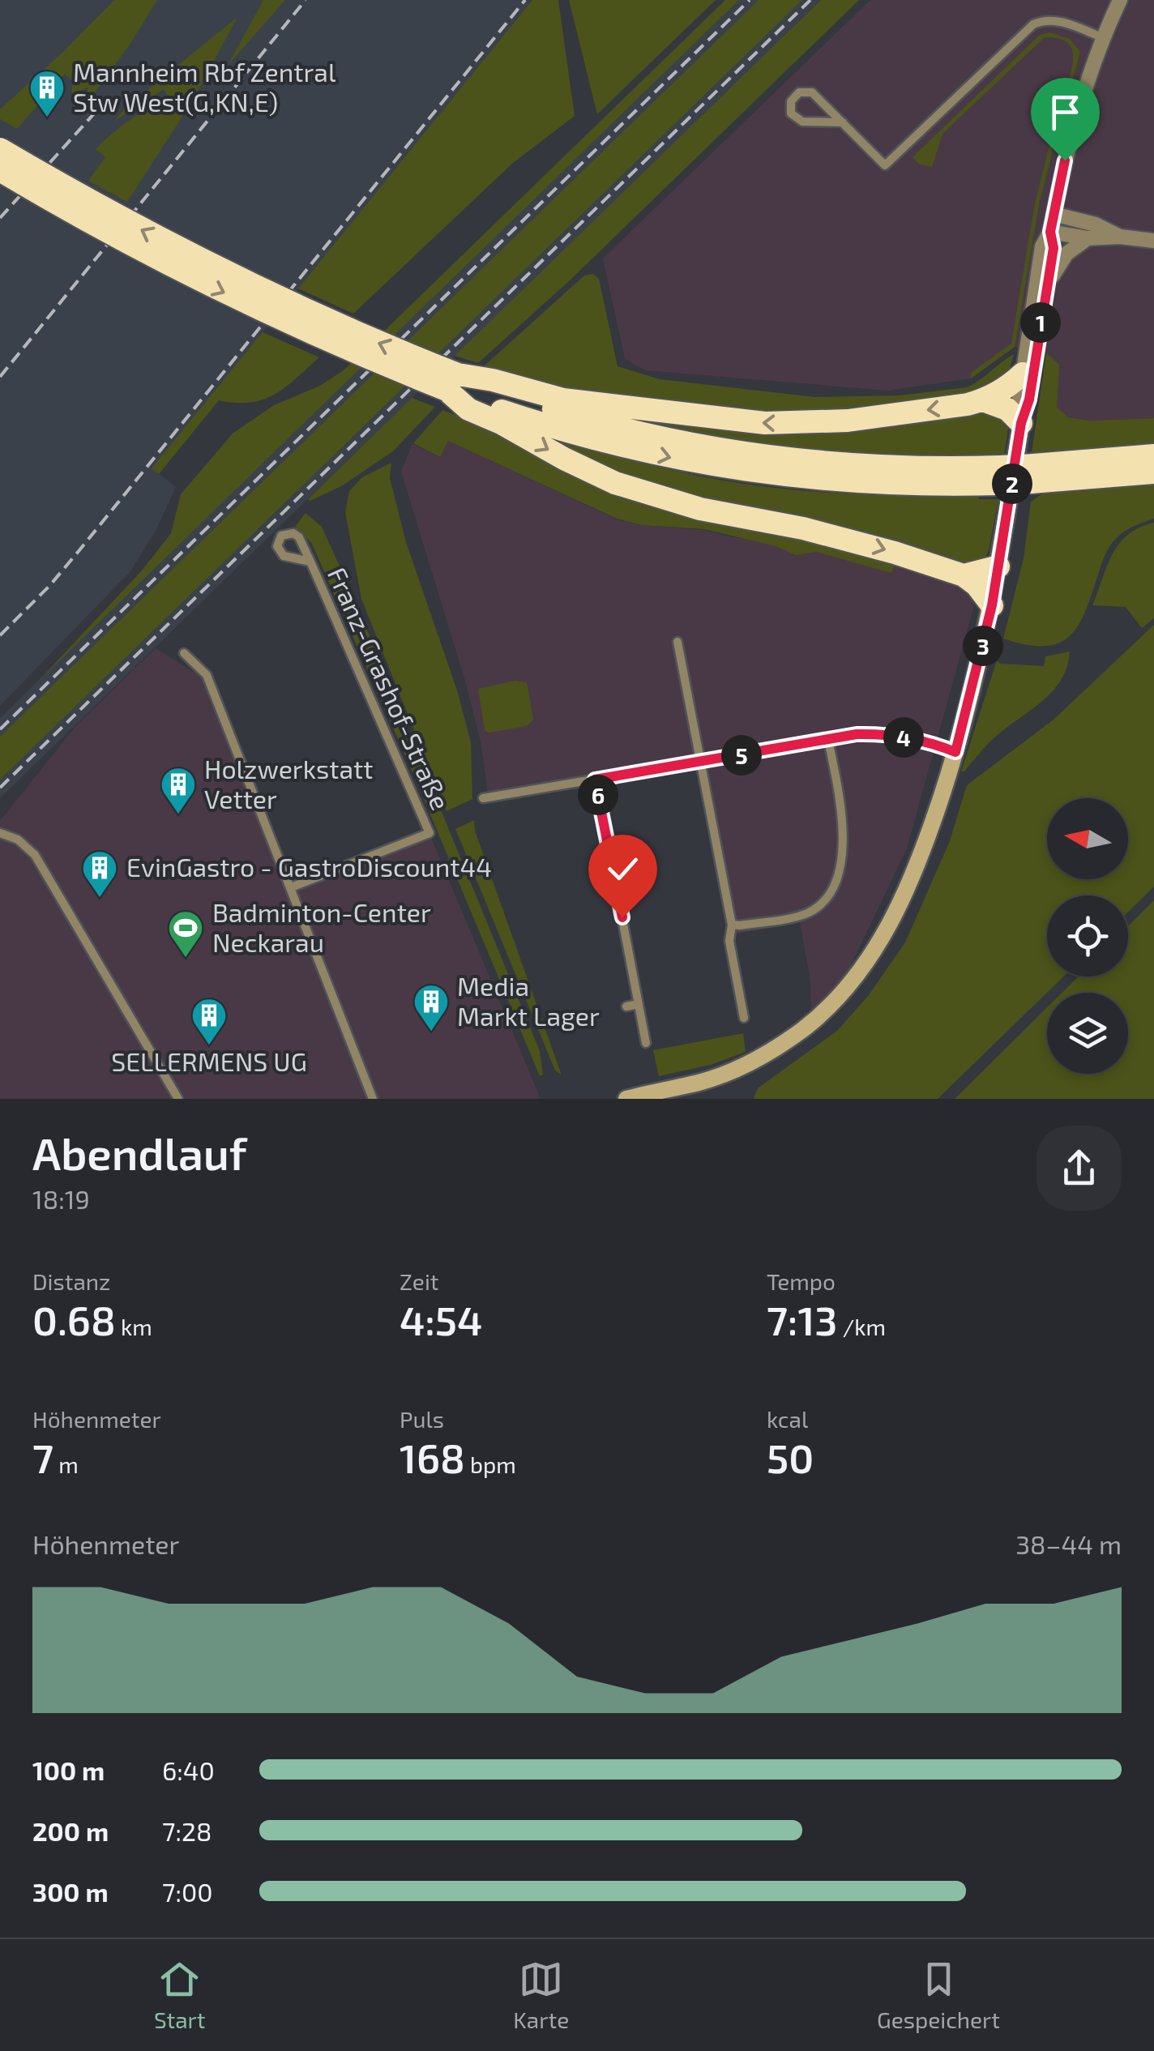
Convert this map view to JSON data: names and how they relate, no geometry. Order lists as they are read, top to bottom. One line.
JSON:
{"streets":{"street":["Franz-Grashof-Straße"]},"places":{"building":["Mannheim Rbf Zentral Stw West(G,KN,E)","Holzwerkstatt Vetter","EvinGastro - GastroDiscount44","Media Markt Lager","SELLERMENS UG"],"sports":["Badminton-Center Neckarau"]},"north":"left","page":{"pins":["1","2","3","4","5","6"],"heading":["Abendlauf","18:19"],"stats":[["Distanz","0.68 km"],["Zeit","4:54"],["Tempo","7:13 /km"],["Höhenmeter","7 m"],["Puls","168 bpm"],["kcal","50"]],"chart":["Höhenmeter","38–44 m"],"list":[{"name":"100 m","note":"6:40"},{"name":"200 m","note":"7:28"},{"name":"300 m","note":"7:00"}],"tabs":["Start","Karte","Gespeichert"]}}
